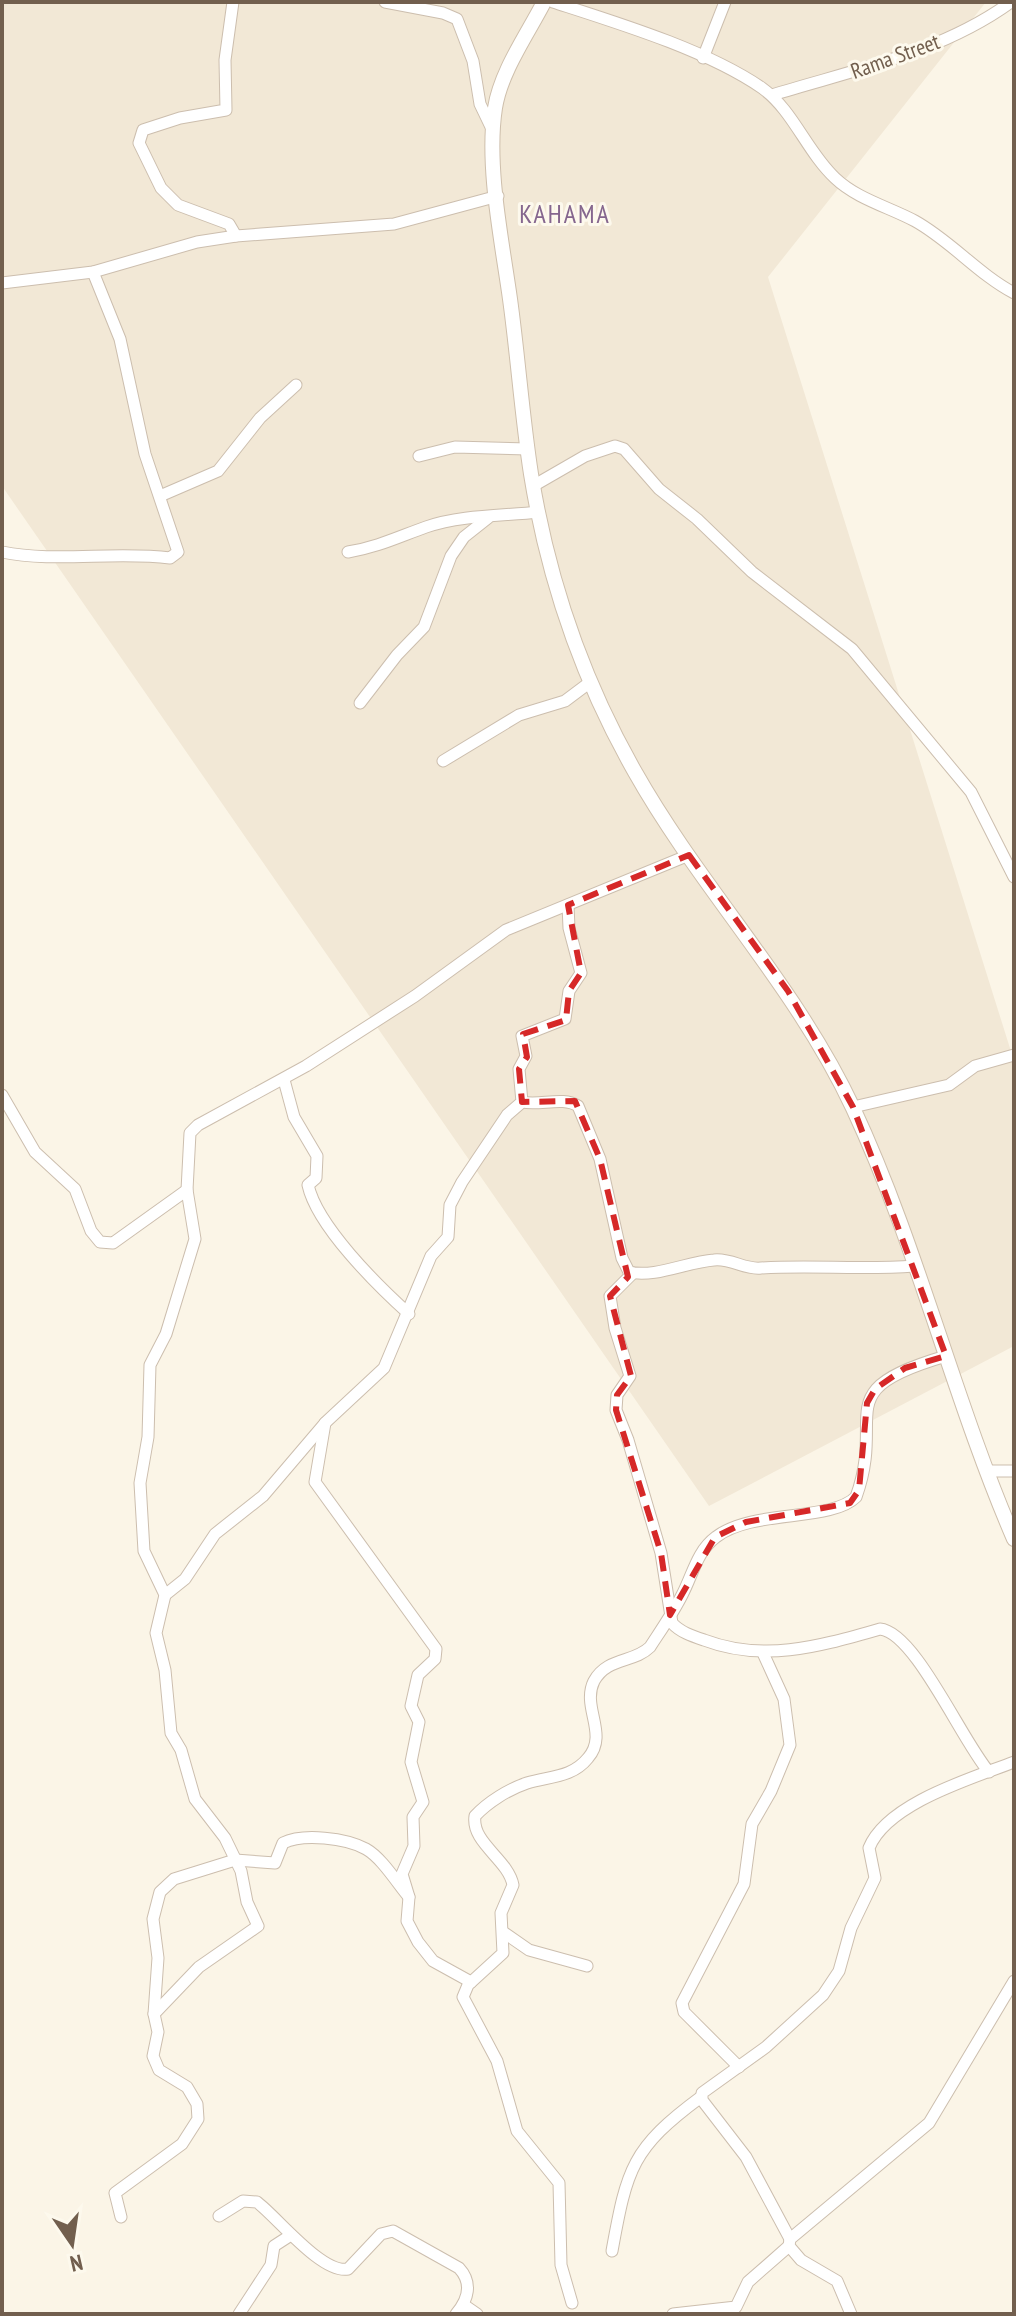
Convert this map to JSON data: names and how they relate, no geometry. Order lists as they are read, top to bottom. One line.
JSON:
{"streets":{"street":["Rama Street"]},"districts":["KAHAMA"],"north":"bottom"}
